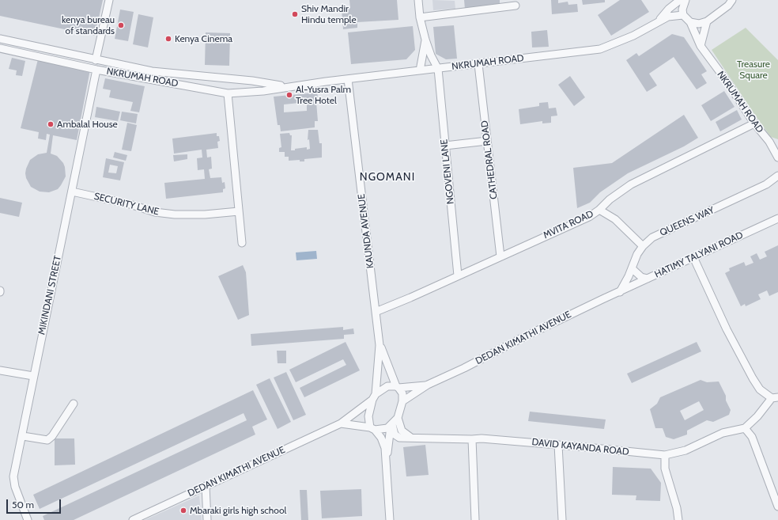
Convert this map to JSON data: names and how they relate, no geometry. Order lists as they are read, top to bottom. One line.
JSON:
{"streets":{"street":["NKRUMAH ROAD","CATHEDRAL ROAD","NGOVENI LANE","SECURITY LANE","QUEENS WAY","MVITA ROAD","KAUNDA AVENUE","HATIMY TALYANI ROAD","MIKINDANI STREET","DEDAN KIMATHI AVENUE","DAVID KAYANDA ROAD"]},"crossings":[["NKRUMAH ROAD","CATHEDRAL ROAD"],["NKRUMAH ROAD","NGOVENI LANE"],["NKRUMAH ROAD","MVITA ROAD"],["NKRUMAH ROAD","KAUNDA AVENUE"],["NKRUMAH ROAD","MIKINDANI STREET"],["CATHEDRAL ROAD","MVITA ROAD"],["NGOVENI LANE","MVITA ROAD"],["SECURITY LANE","MIKINDANI STREET"],["QUEENS WAY","HATIMY TALYANI ROAD"],["QUEENS WAY","DEDAN KIMATHI AVENUE"],["MVITA ROAD","KAUNDA AVENUE"],["HATIMY TALYANI ROAD","DEDAN KIMATHI AVENUE"],["DEDAN KIMATHI AVENUE","DAVID KAYANDA ROAD"]],"districts":["NGOMANI"],"parks":["Treasure Square"],"places":["Shiv Mandir Hindu temple","kenya bureau of standards","Kenya Cinema","Al-Yusra Palm Tree Hotel","Ambalal House","Mbaraki girls high school"],"scale_bar":"50 m"}
